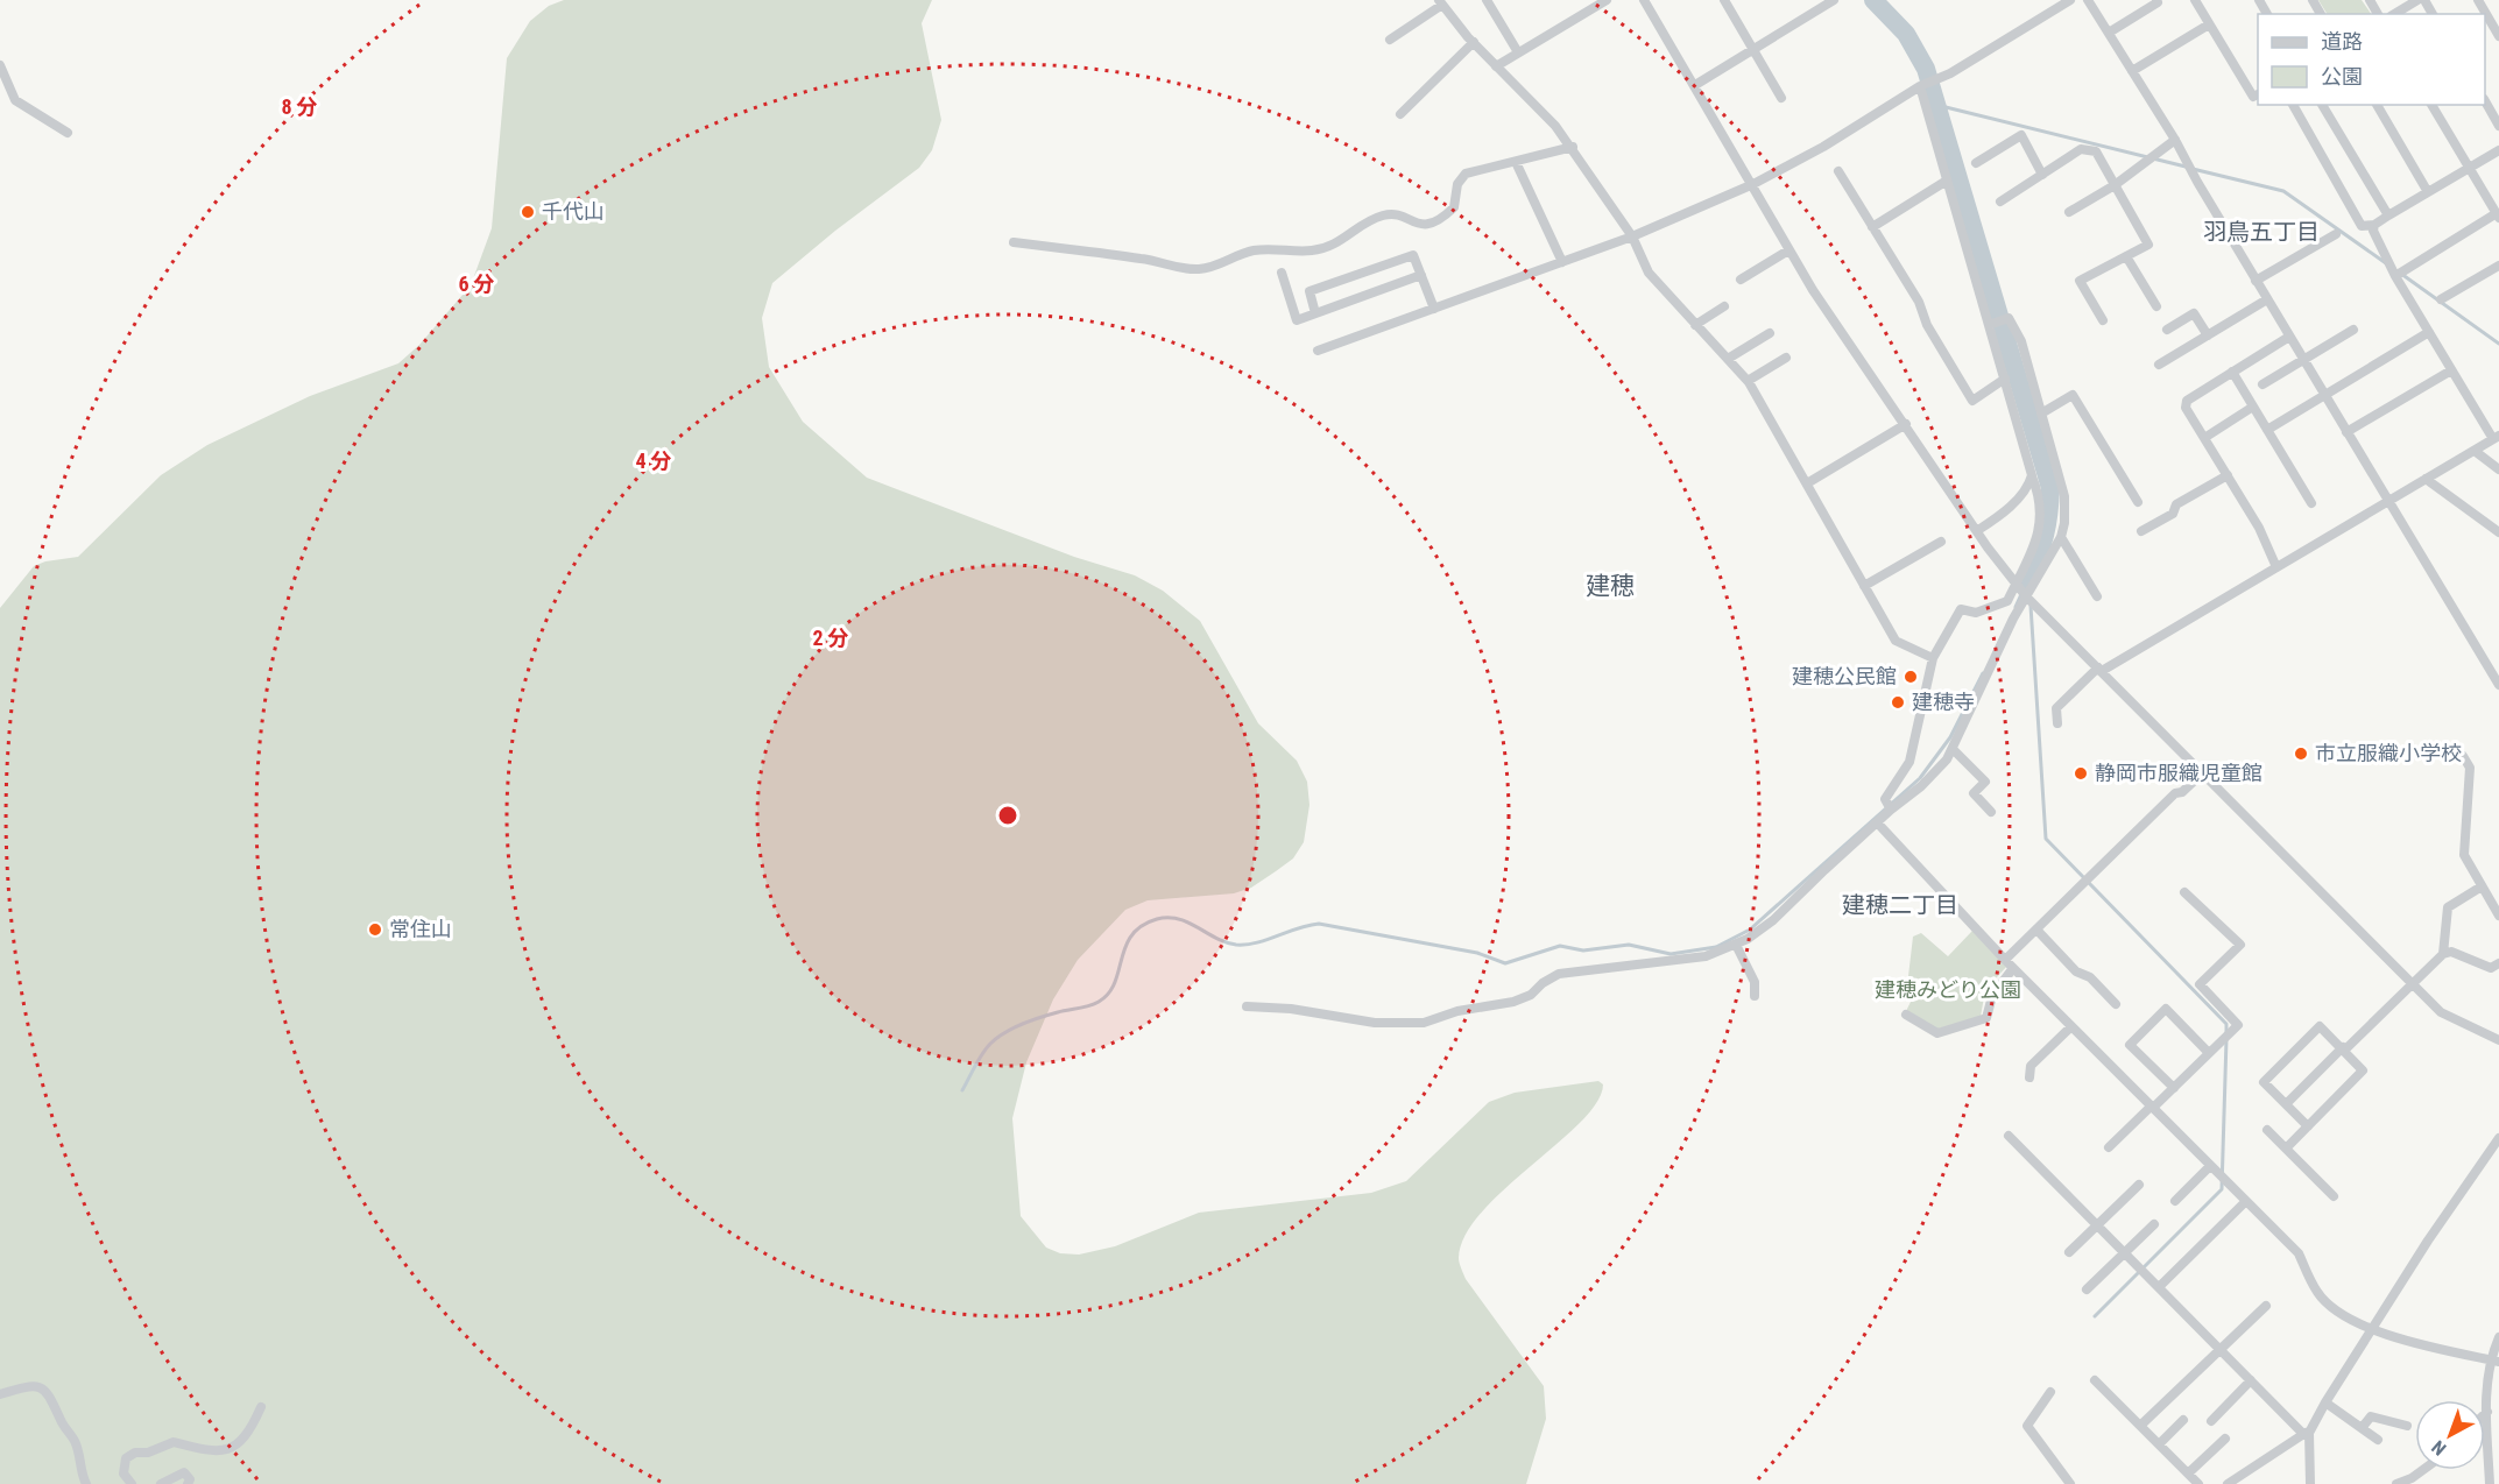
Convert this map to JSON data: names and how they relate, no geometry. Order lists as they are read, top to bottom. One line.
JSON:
{"districts":["羽鳥五丁目","建穂","建穂二丁目"],"parks":["建穂みどり公園"],"places":["千代山","建穂公民館","建穂寺","市立服織小学校","静岡市服織児童館","常住山"],"legend":["道路","公園"],"north":"bottom left","rings":["8 分","6 分","4 分","2 分"]}
